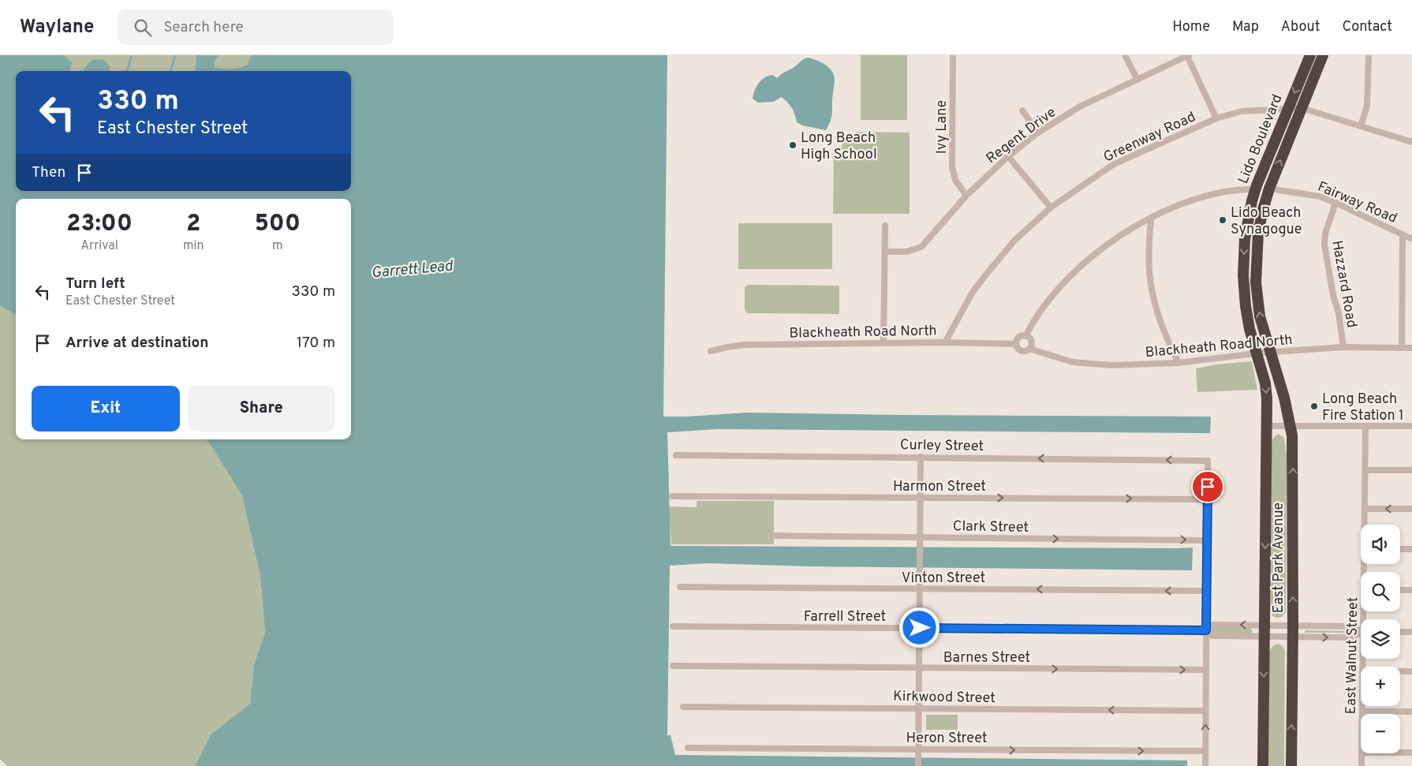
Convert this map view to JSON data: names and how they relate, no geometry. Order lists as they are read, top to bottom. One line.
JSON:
{"streets":{"highway":["Lido Boulevard","East Park Avenue"],"street":["Ivy Lane","Regent Drive","Greenway Road","Fairway Road","Hazzard Road","Blackheath Road North","Curley Street","Harmon Street","Clark Street","Vinton Street","Farrell Street","East Walnut Street","Barnes Street","Kirkwood Street","Heron Street"]},"crossings":[["Ivy Lane","Regent Drive"],["Greenway Road","Lido Boulevard"],["Greenway Road","Blackheath Road North"],["Lido Boulevard","Fairway Road"],["Lido Boulevard","Blackheath Road North"],["Lido Boulevard","East Park Avenue"],["Fairway Road","Hazzard Road"],["Hazzard Road","Blackheath Road North"],["Blackheath Road North","East Park Avenue"],["Curley Street","Harmon Street"]],"one_way":["Curley Street","Harmon Street","Clark Street","Vinton Street","Barnes Street","Kirkwood Street","Heron Street"],"water":["Garrett Lead"],"places":["Long Beach High School","Lido Beach Synagogue","Long Beach Fire Station 1"],"page":{"header":"Waylane","search":"Search here","nav":["Home","Map","About","Contact"],"turn":["330 m","East Chester Street"],"then":"Then","eta":["23:00","Arrival","2","min","500","m"],"list":[{"name":"Turn left","note":"East Chester Street","value":"330 m"},{"name":"Arrive at destination","value":"170 m"}],"buttons":["Exit","Share"],"map_buttons":["+","−"]}}
